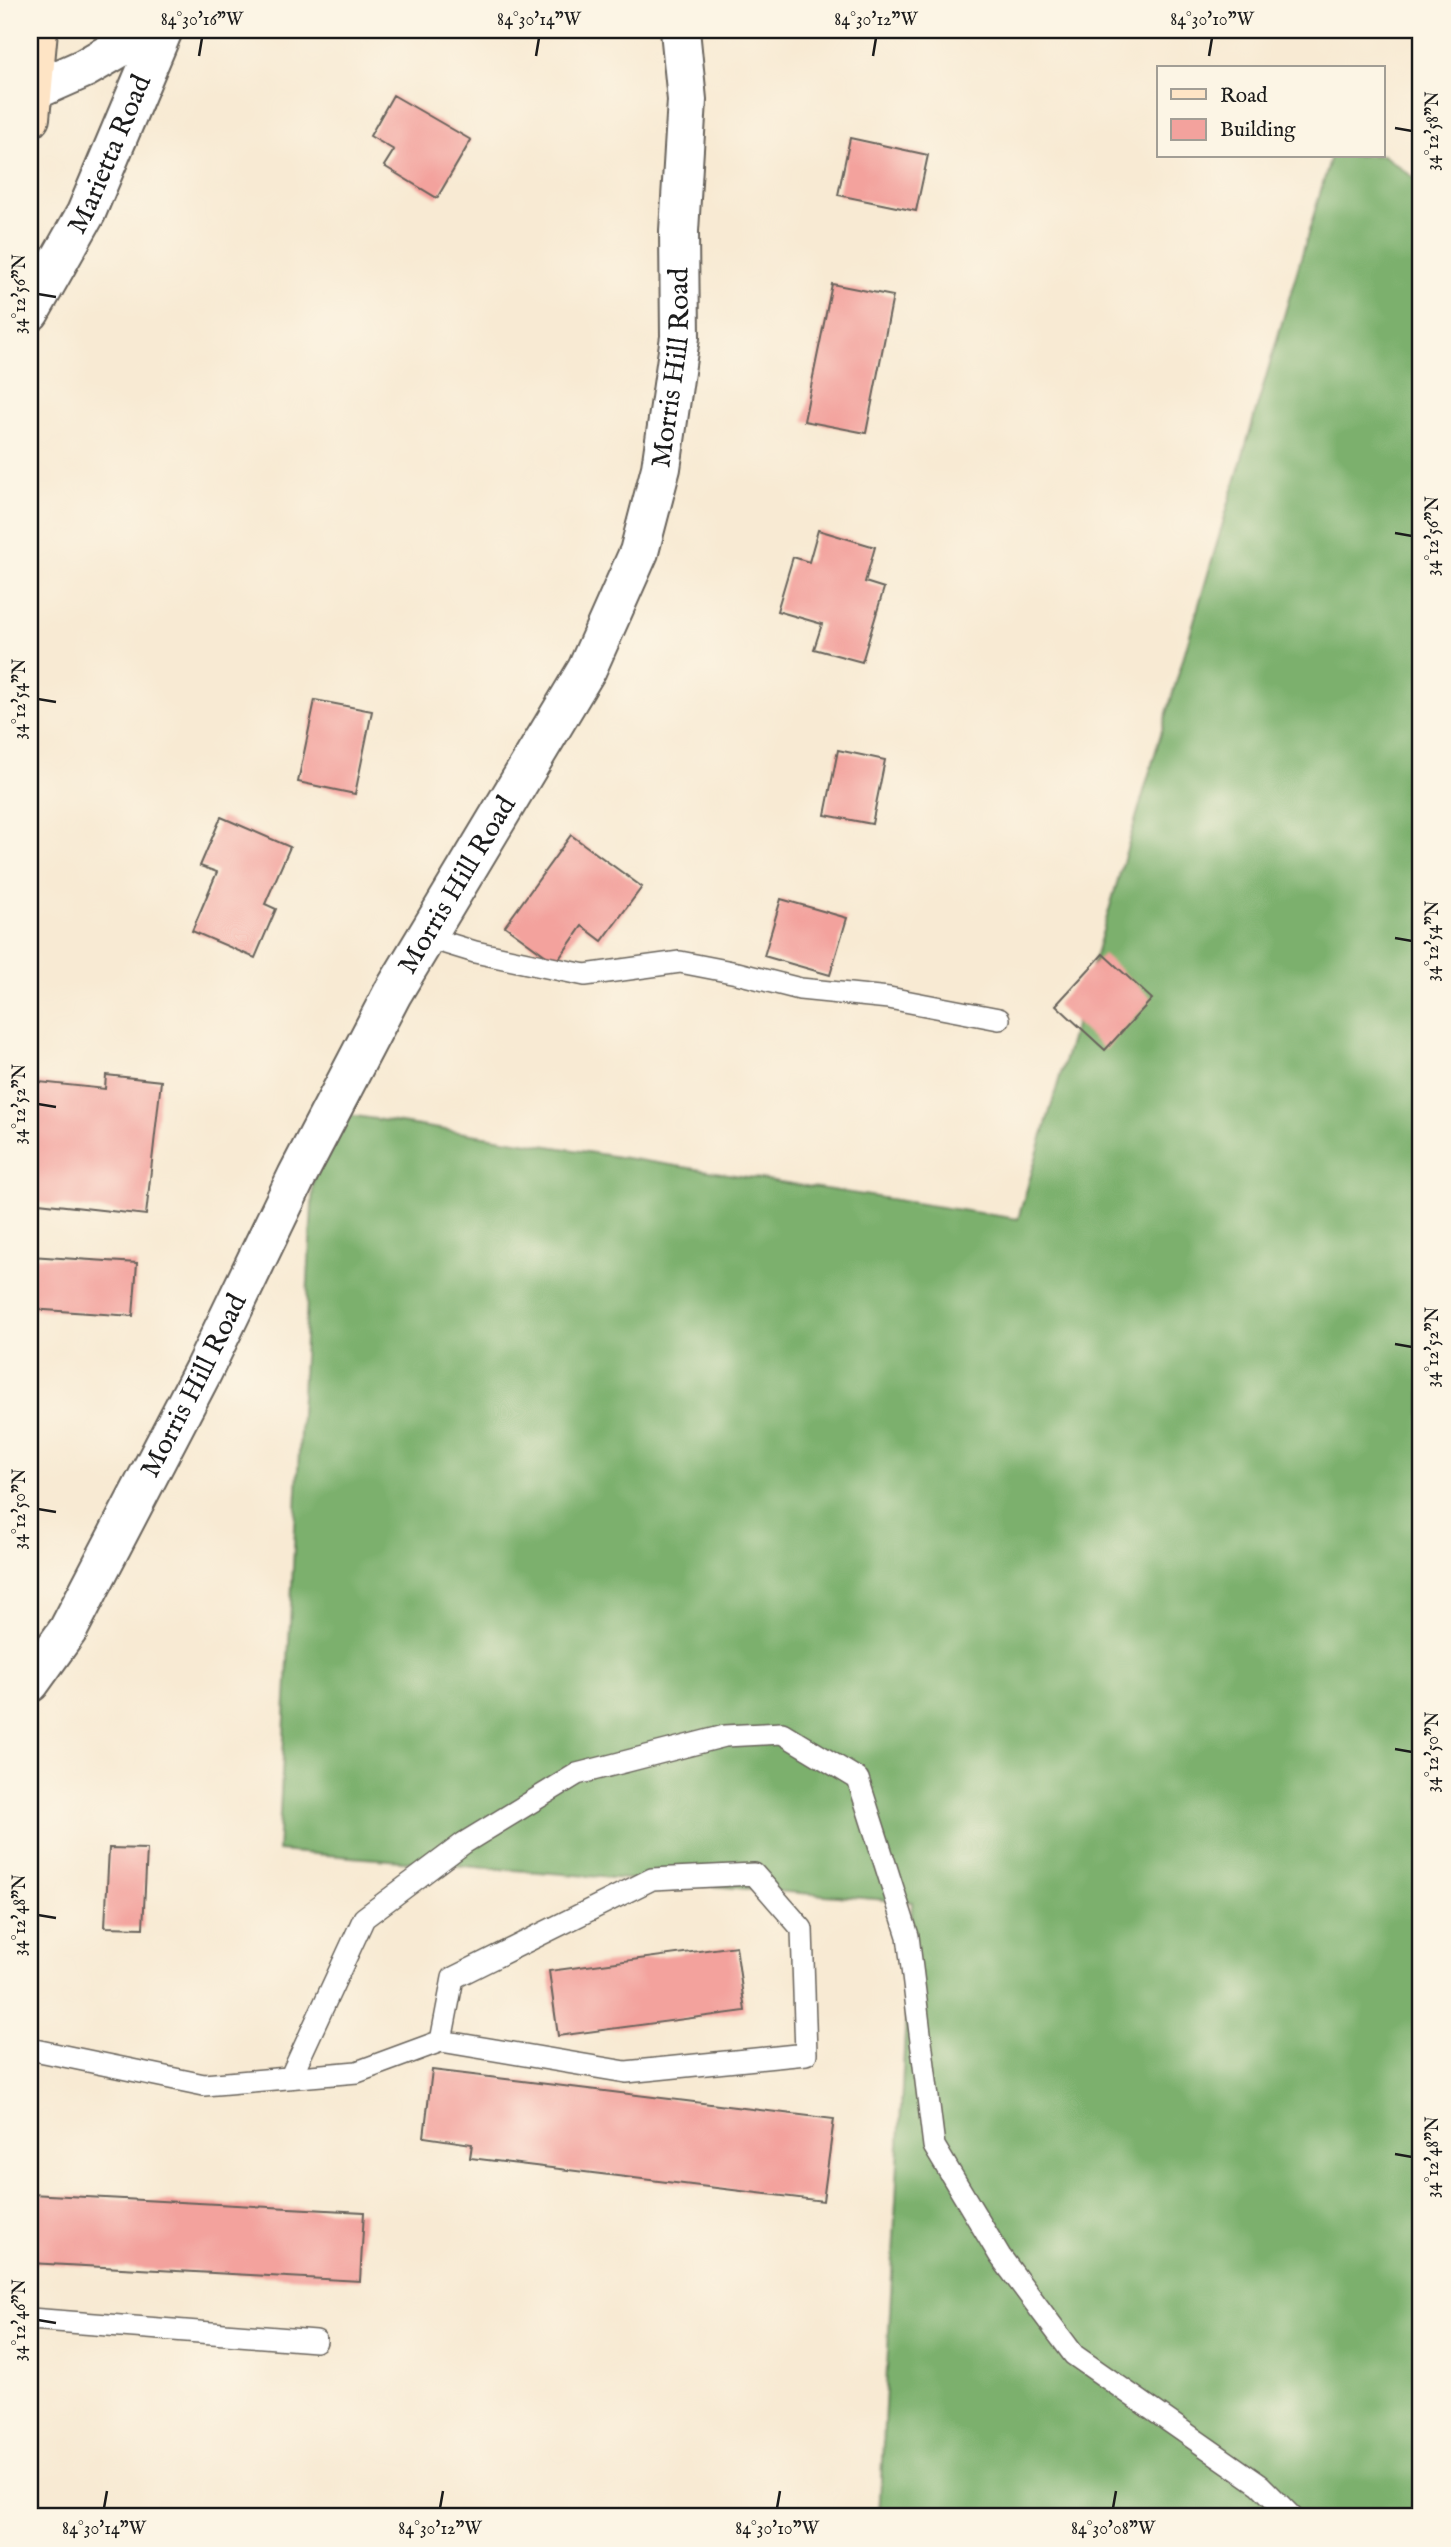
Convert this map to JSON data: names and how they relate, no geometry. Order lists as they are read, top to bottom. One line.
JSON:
{"streets":{"street":["Marietta Road","Morris Hill Road"]},"legend":["Road","Building"],"coordinates":["84°30'16\"W","84°30'14\"W","84°30'12\"W","84°30'10\"W","34°12'58\"N","34°12'56\"N","34°12'54\"N","34°12'52\"N","34°12'50\"N","34°12'48\"N","34°12'46\"N","84°30'08\"W"]}
